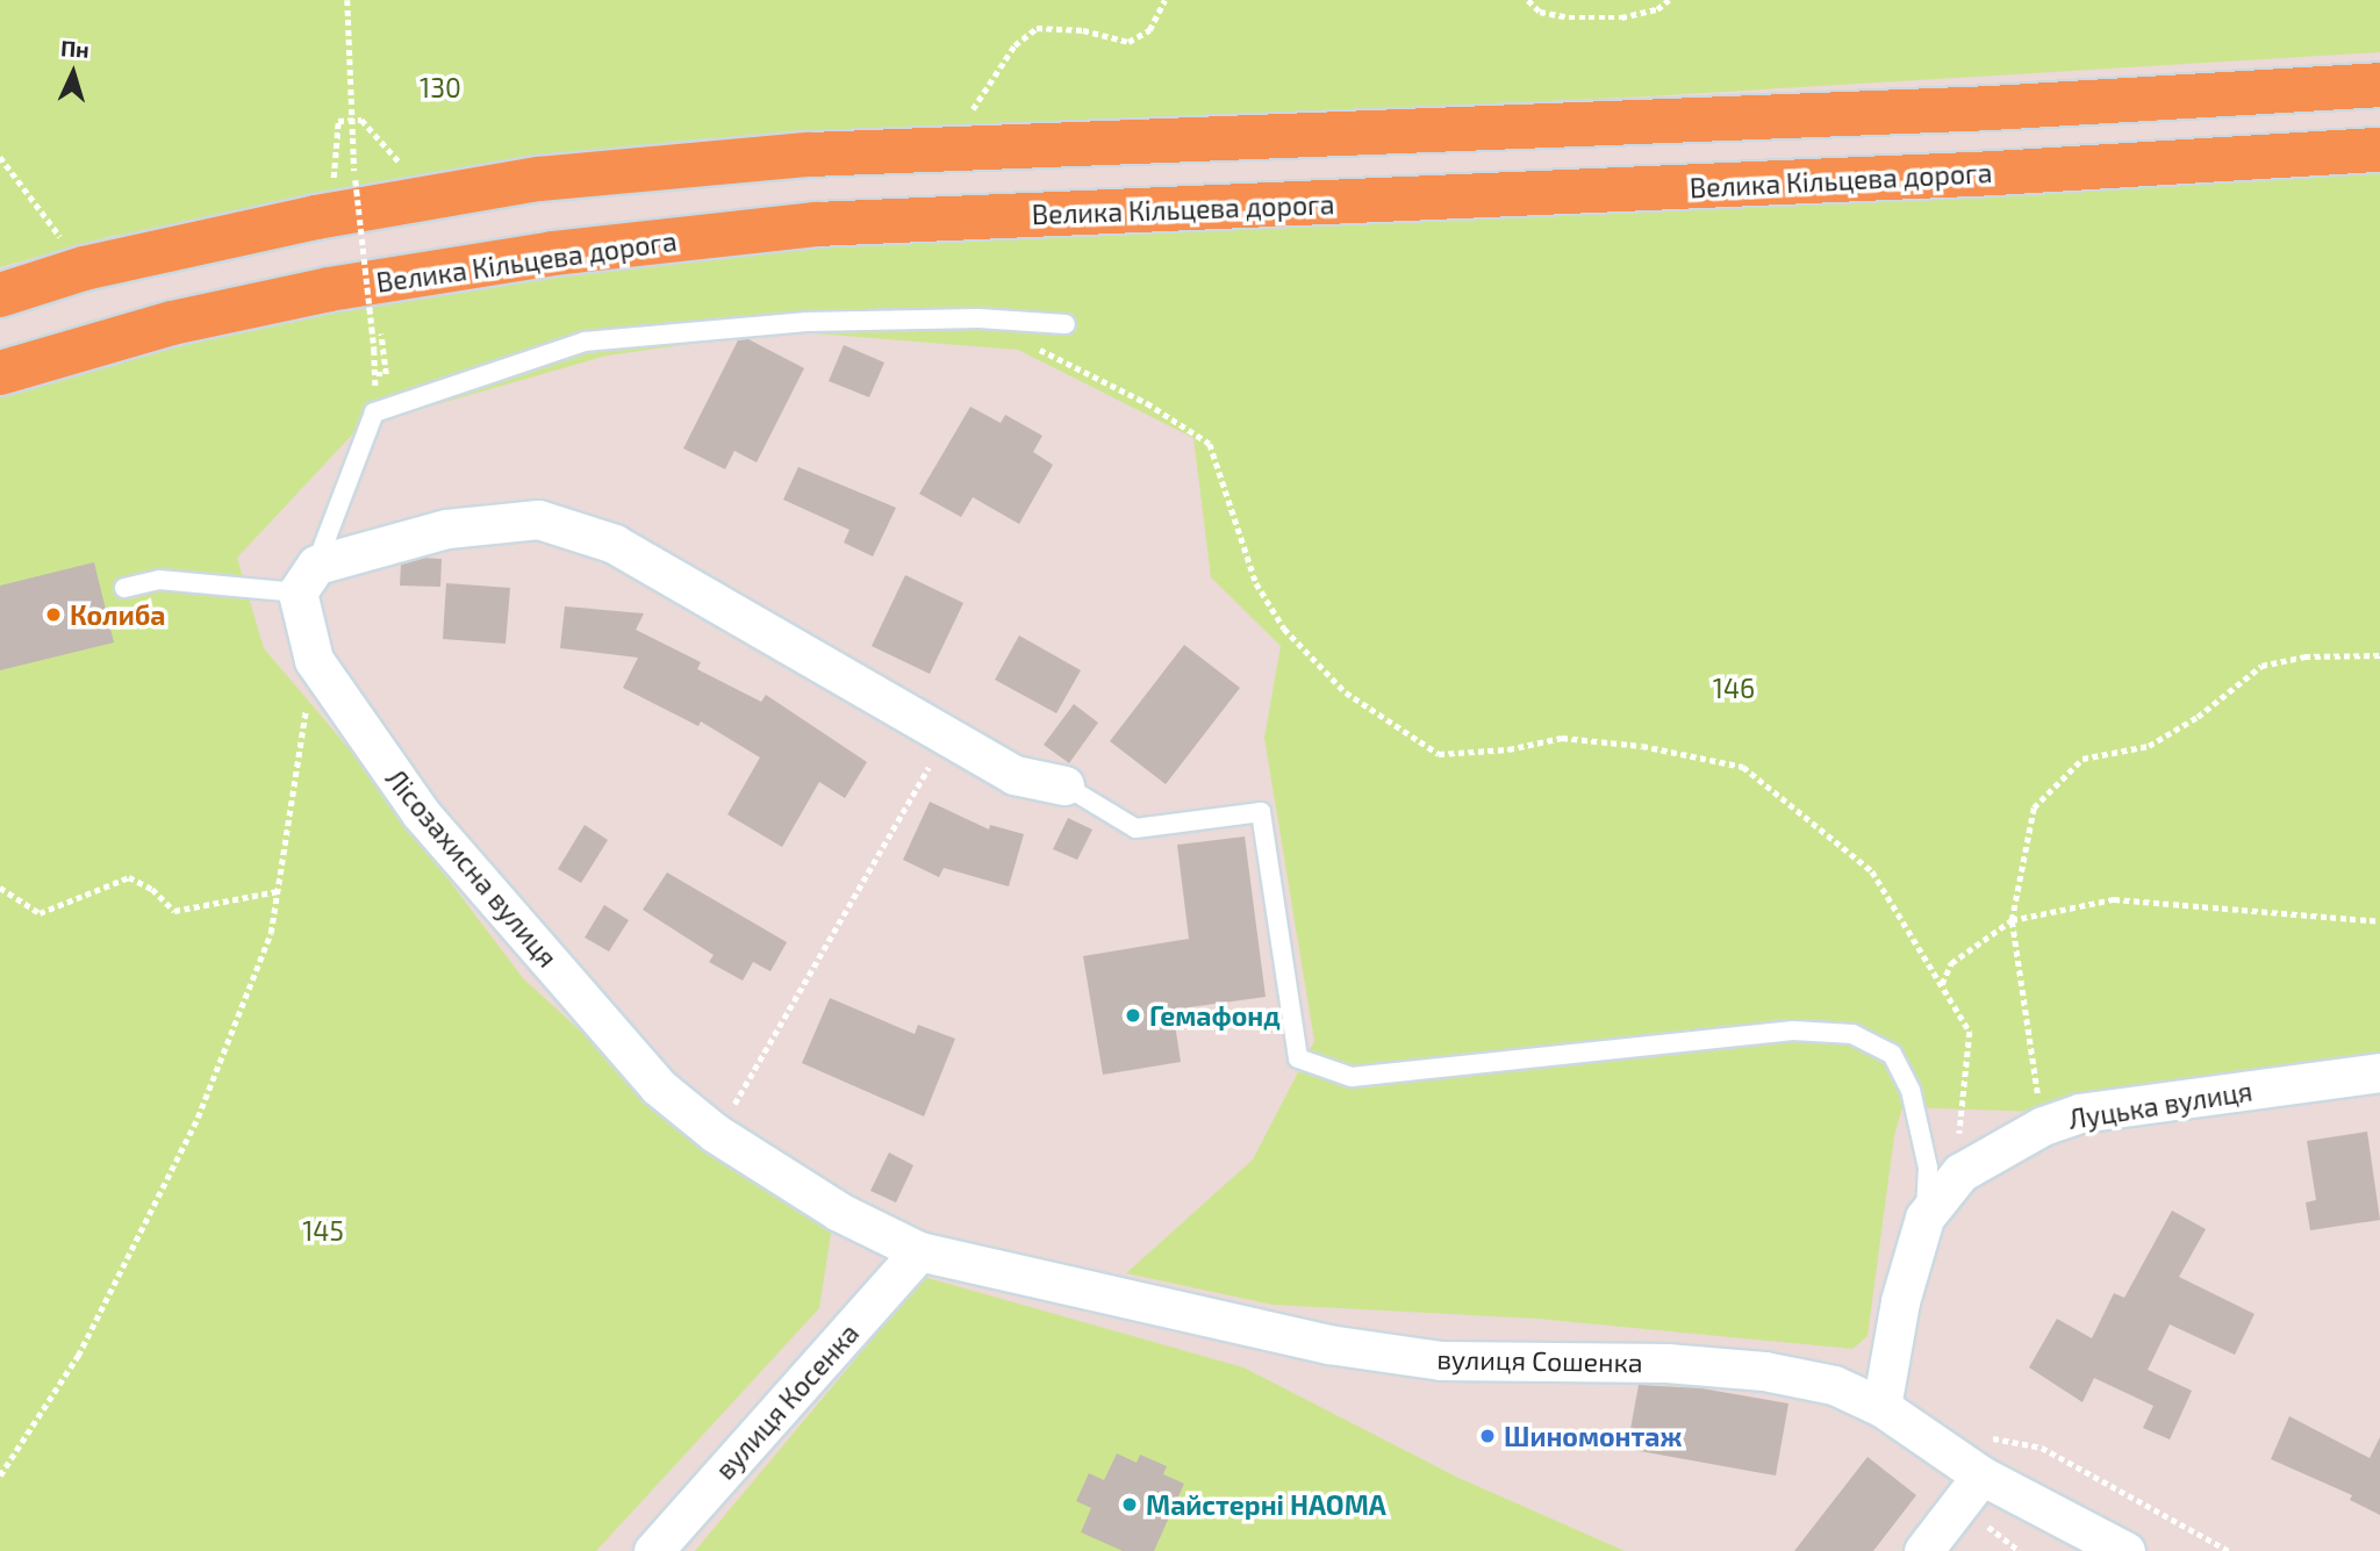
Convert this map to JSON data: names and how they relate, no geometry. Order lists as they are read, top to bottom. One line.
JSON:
{"streets":{"main road":["Велика Кільцева дорога"],"street":["Лісозахисна вулиця","Луцька вулиця","вулиця Сошенка","вулиця Косенка"]},"crossings":[["Лісозахисна вулиця","вулиця Сошенка"],["Лісозахисна вулиця","вулиця Косенка"],["Луцька вулиця","вулиця Сошенка"],["вулиця Сошенка","вулиця Косенка"]],"parks":["130","146","145"],"places":["Колиба","Гемафонд","Шиномонтаж","Майстерні НАОМА"],"north":"top"}
